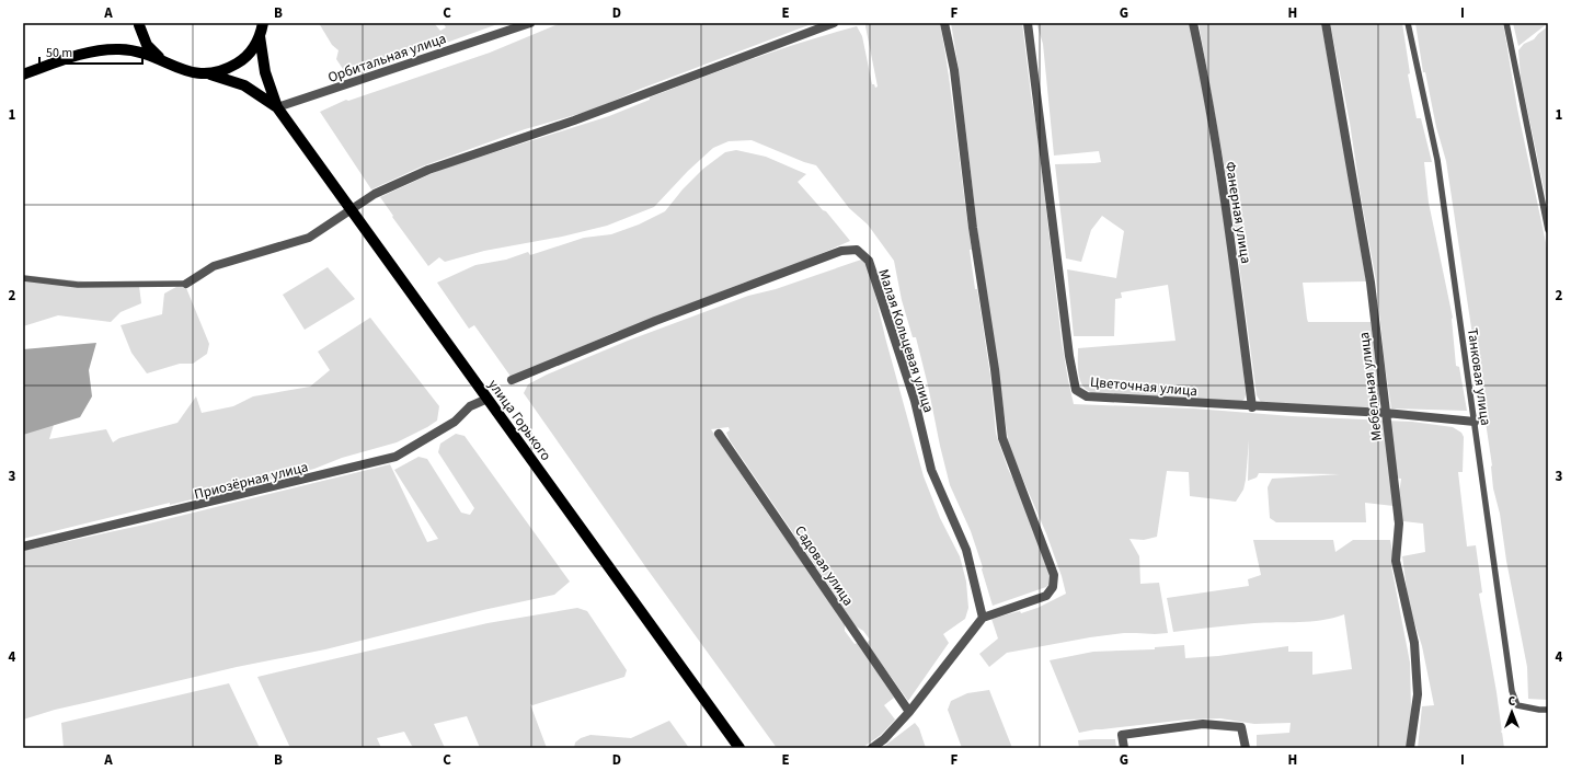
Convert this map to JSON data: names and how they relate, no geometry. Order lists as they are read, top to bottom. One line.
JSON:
{"streets":{"main road":["улица Горького"],"street":["Орбитальная улица","Фанерная улица","Малая Кольцевая улица","Цветочная улица","Мебельная улица","Приозёрная улица","Садовая улица"],"lane":["Танковая улица"]},"crossings":[["Орбитальная улица","улица Горького"],["Фанерная улица","Цветочная улица"],["Танковая улица","Цветочная улица"],["Цветочная улица","Мебельная улица"],["улица Горького","Приозёрная улица"]],"scale_bar":"50 m","north":"top","grid":{"columns":["A","B","C","D","E","F","G","H","I"],"rows":["1","2","3","4"]}}
